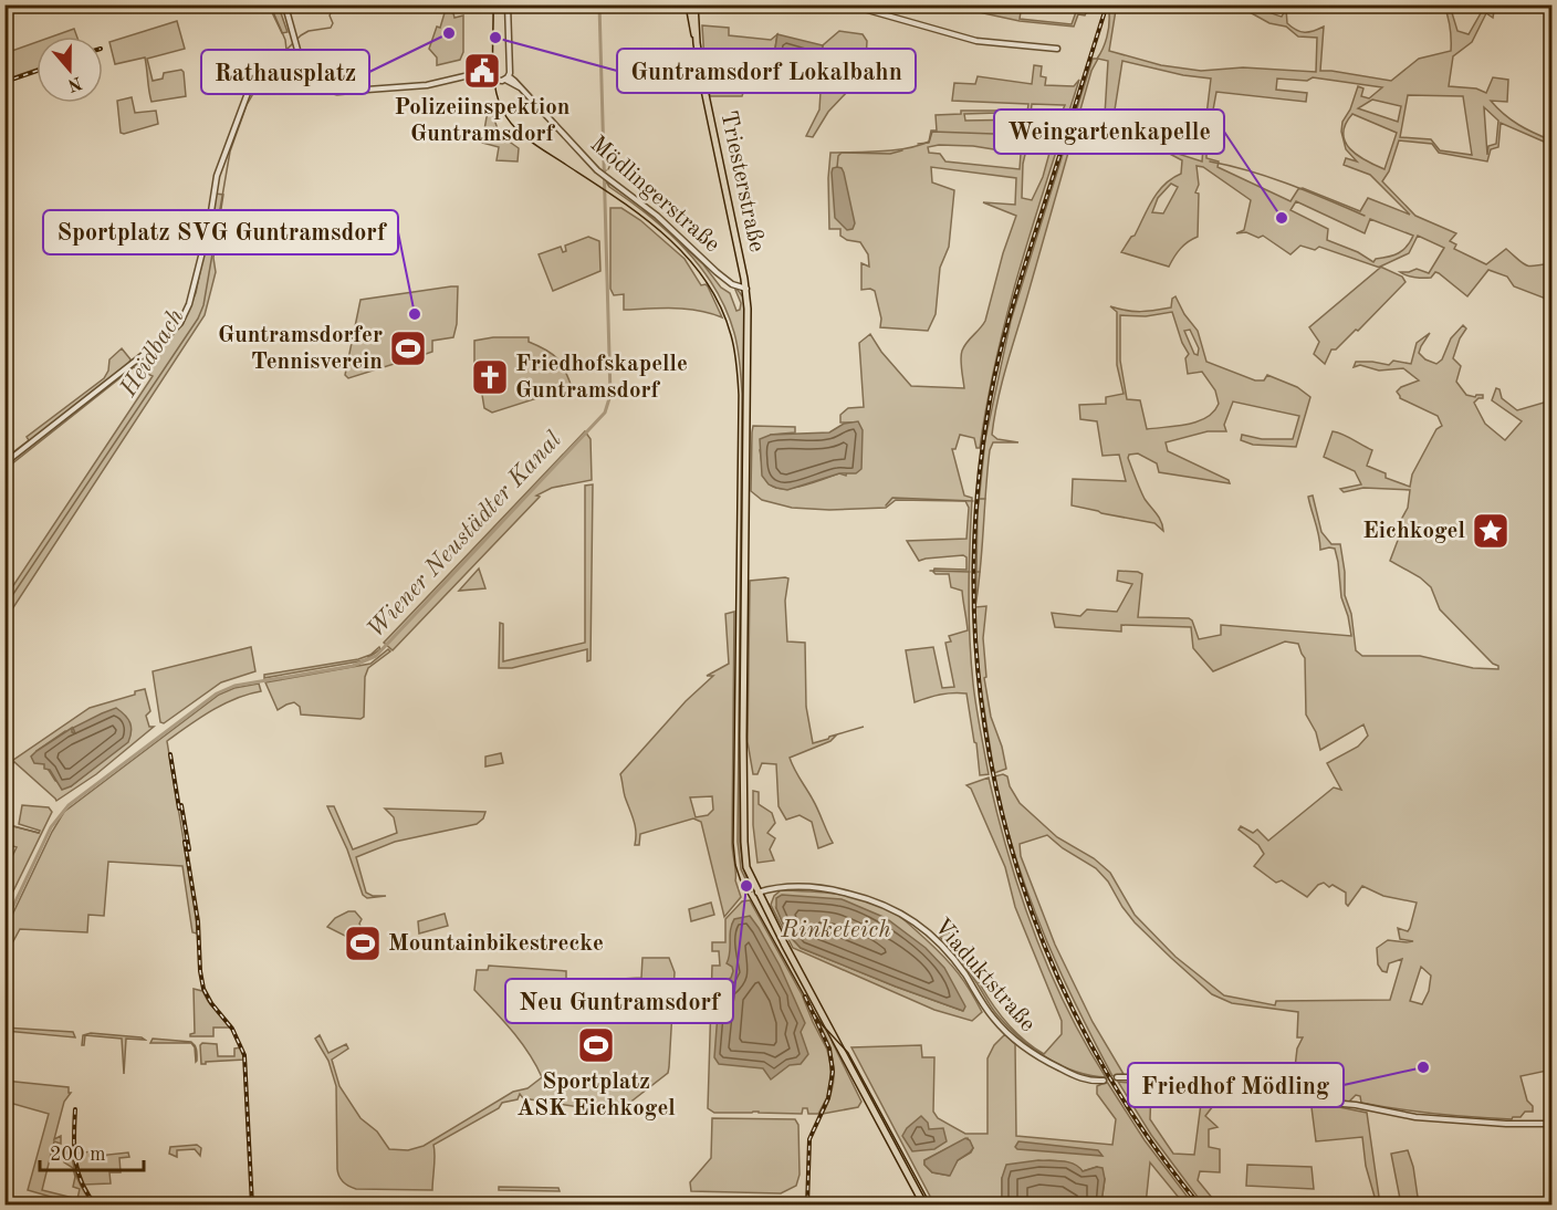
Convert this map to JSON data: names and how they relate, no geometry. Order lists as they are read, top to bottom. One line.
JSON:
{"streets":{"main road":["Triesterstraße"],"street":["Mödlingerstraße","Viaduktstraße"]},"crossings":[["Triesterstraße","Mödlingerstraße"],["Triesterstraße","Viaduktstraße"]],"water":["Heidbach","Wiener Neustädter Kanal","Rinketeich"],"places":{"other":["Rathausplatz","Guntramsdorf Lokalbahn","Weingartenkapelle","Sportplatz SVG Guntramsdorf","Neu Guntramsdorf","Friedhof Mödling"],"public building":["Polizeiinspektion Guntramsdorf"],"sports":["Guntramsdorfer Tennisverein","Mountainbikestrecke","Sportplatz ASK Eichkogel"],"church":["Friedhofskapelle Guntramsdorf"],"place":["Eichkogel"]},"scale_bar":"200 m","north":"bottom"}
